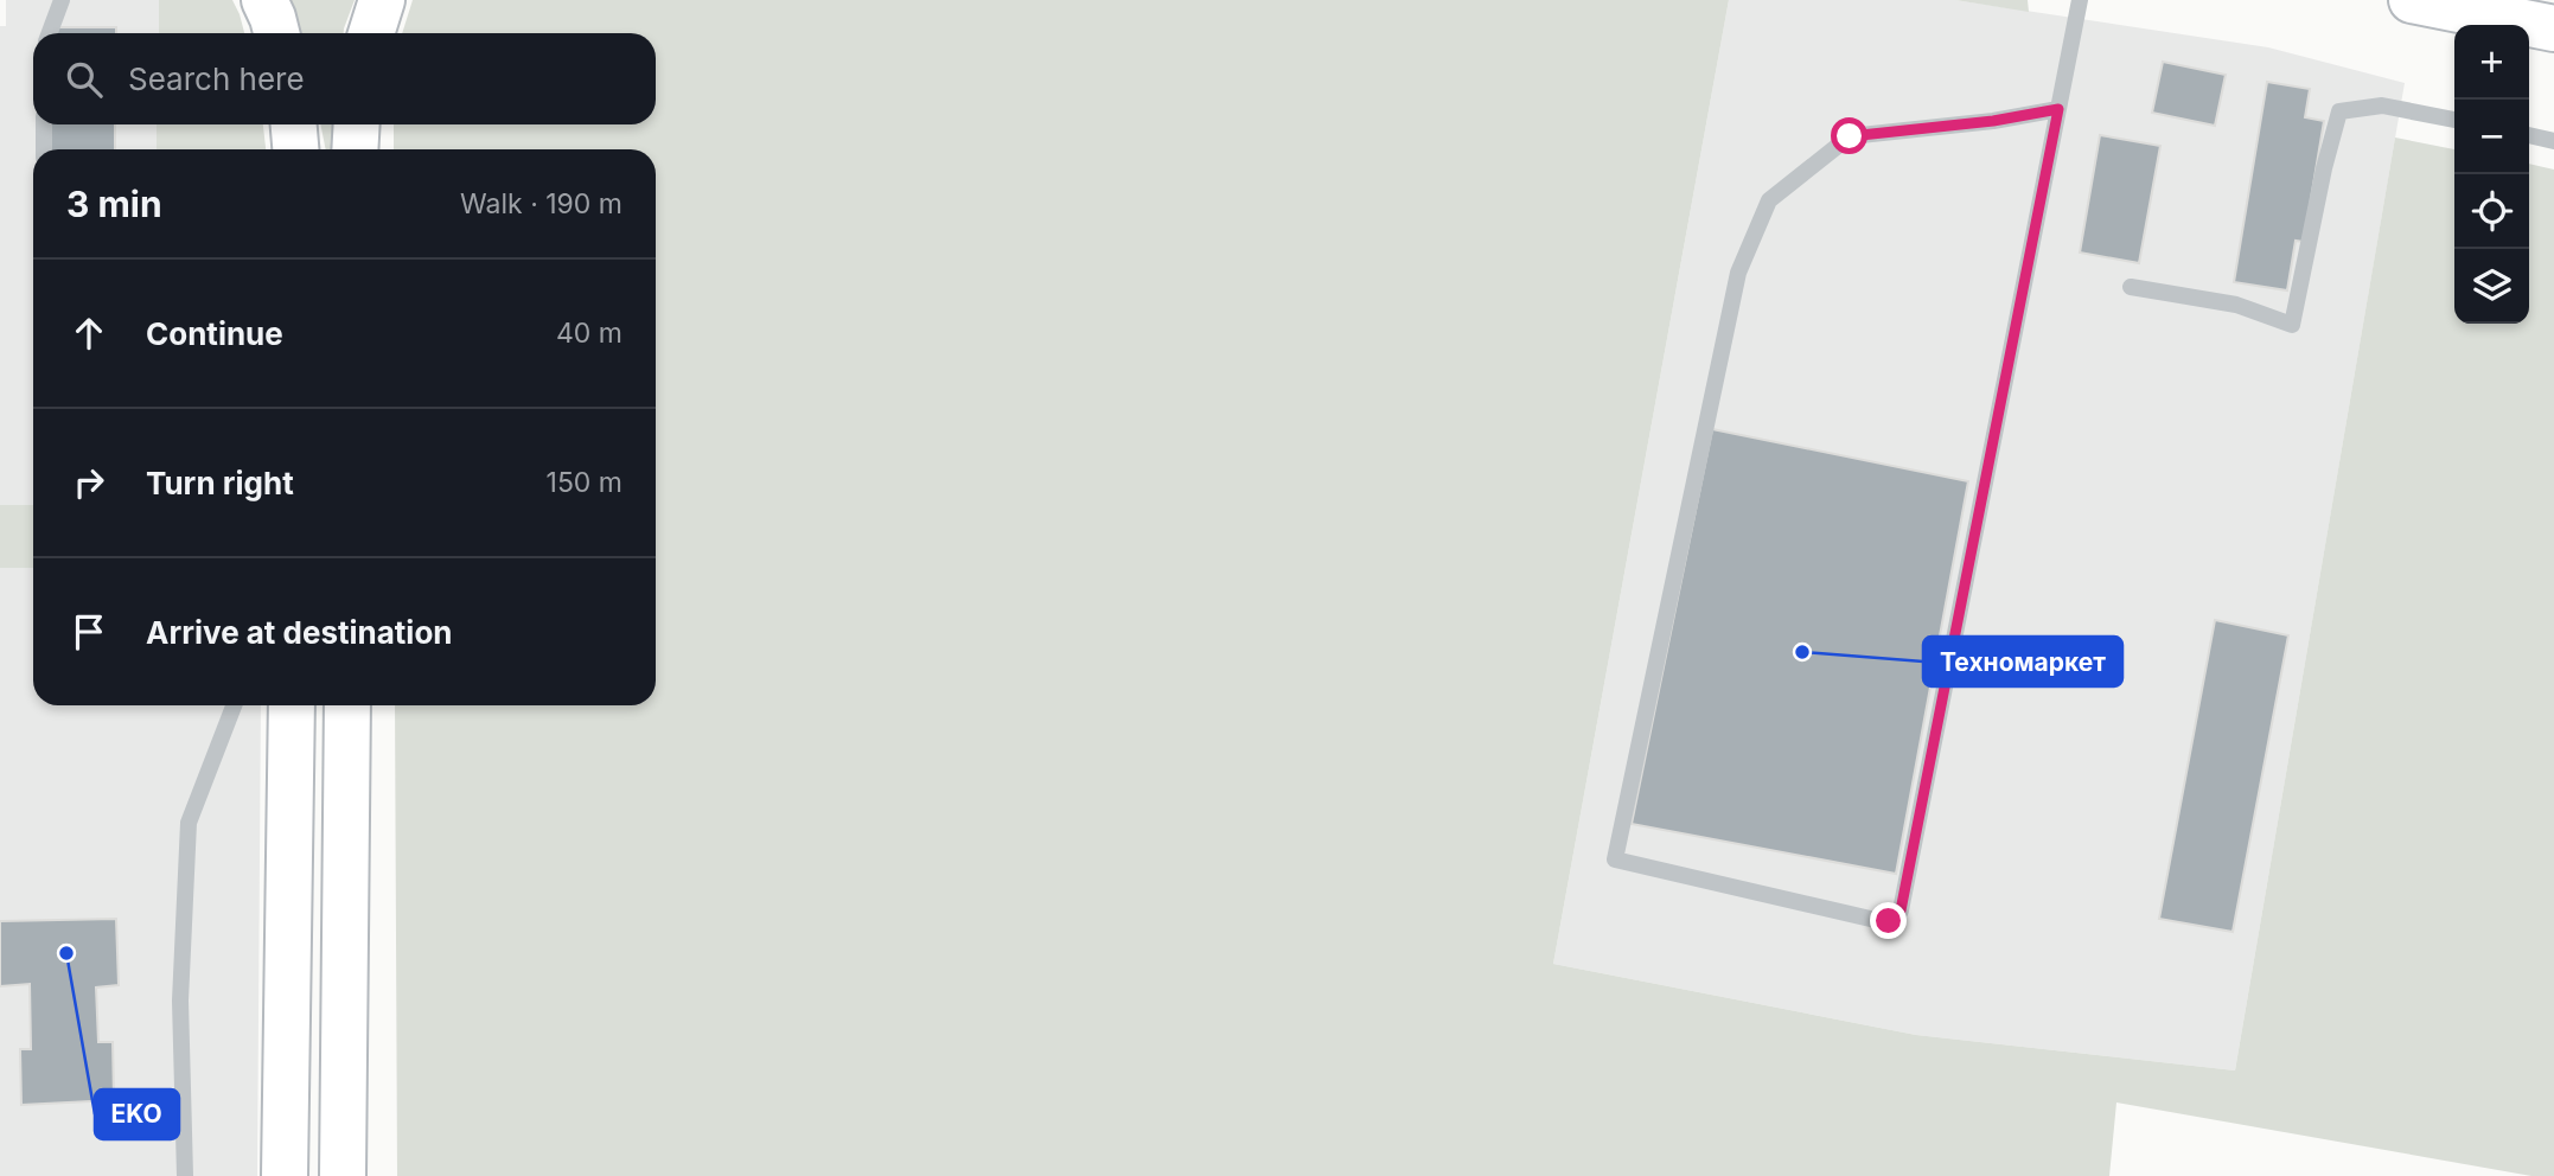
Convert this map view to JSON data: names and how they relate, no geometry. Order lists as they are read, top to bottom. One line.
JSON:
{"places":["Техномаркет","EKO"],"page":{"map_buttons":["+","−"],"search":"Search here","heading":["3 min","Walk · 190 m"],"list":[["Continue","40 m"],["Turn right","150 m"],"Arrive at destination"]}}
